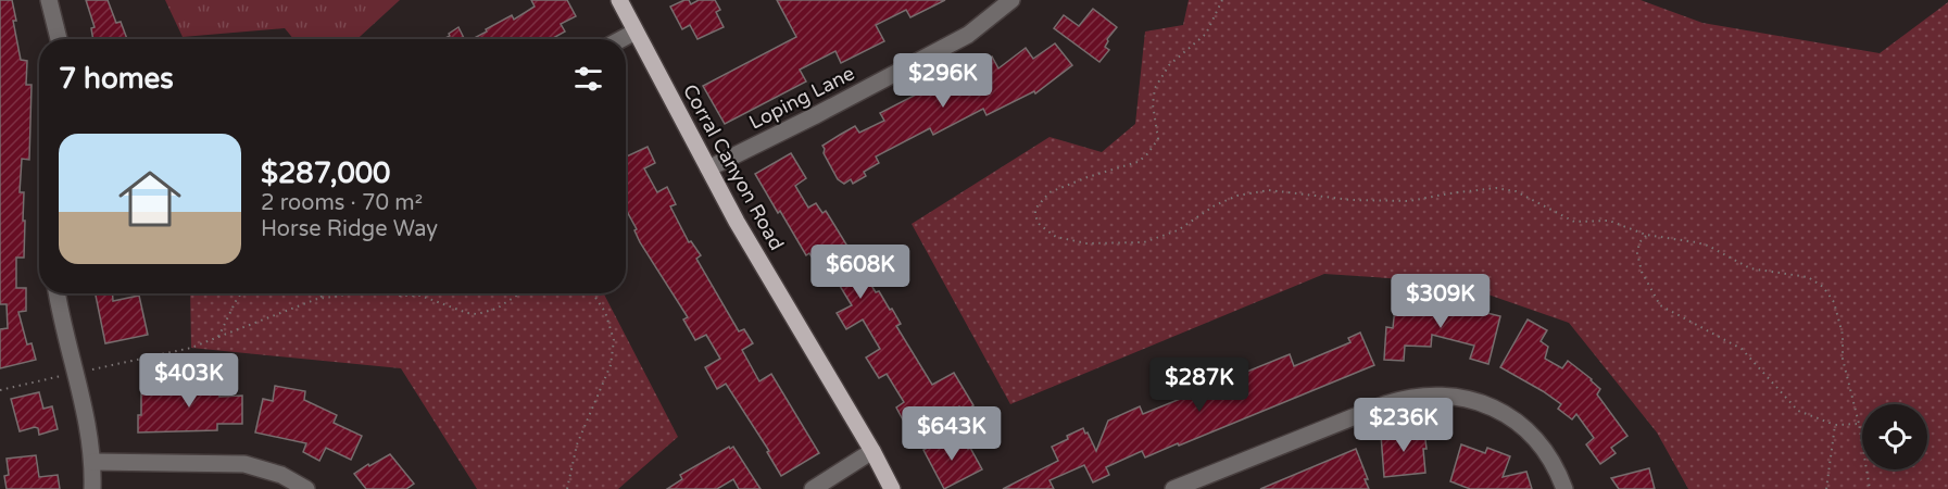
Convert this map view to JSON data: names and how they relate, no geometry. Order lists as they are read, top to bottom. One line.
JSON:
{"streets":{"main road":["Corral Canyon Road"],"street":["Loping Lane"]},"crossings":[["Loping Lane","Corral Canyon Road"]],"page":{"heading":"7 homes","price":["$296K","$608K","$309K","$403K","$287K","$236K","$643K"],"list":[{"name":"$287,000","note":"2 rooms · 70 m² · Horse Ridge Way"}]}}
